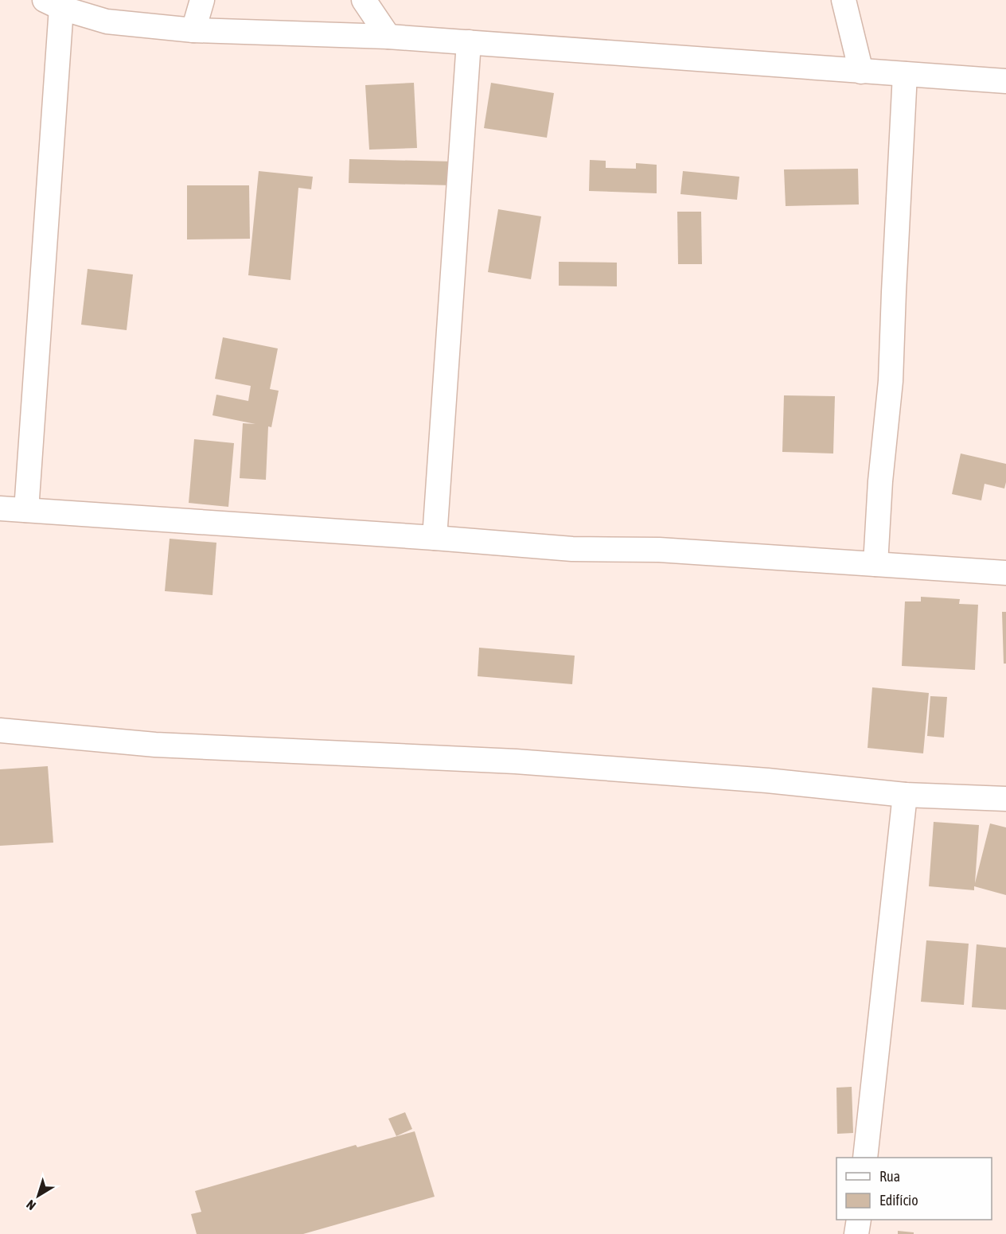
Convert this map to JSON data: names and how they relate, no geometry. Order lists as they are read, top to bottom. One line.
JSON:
{"legend":["Rua","Edifício"],"north":"bottom left"}
